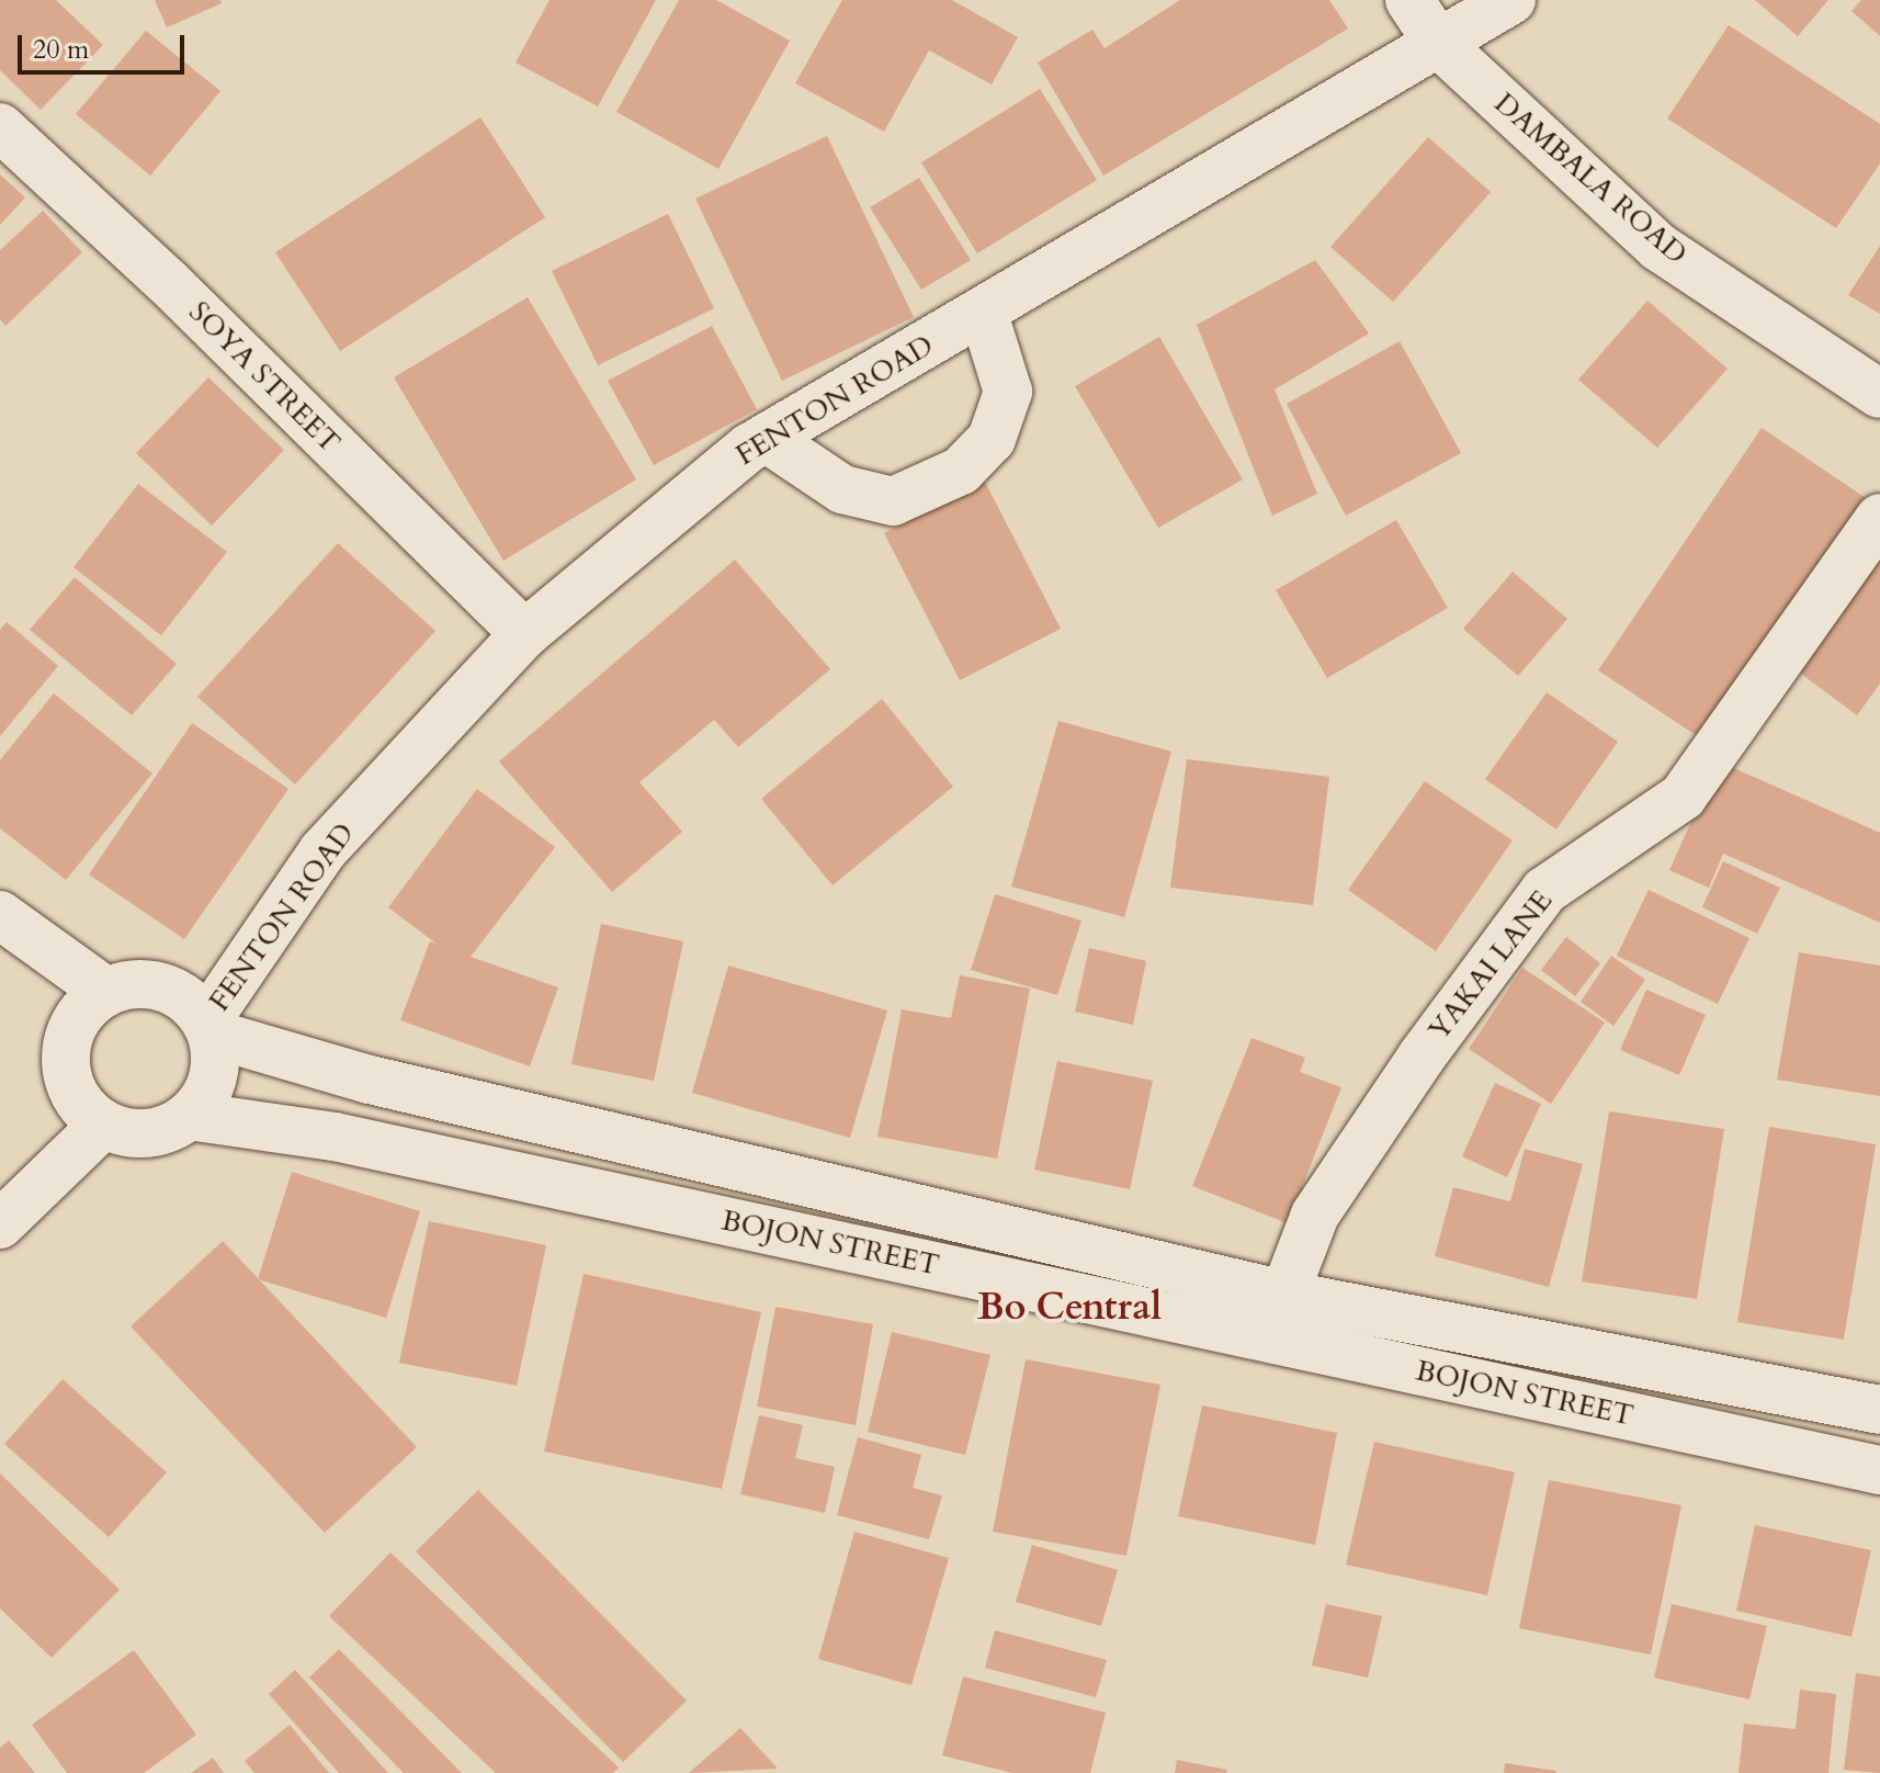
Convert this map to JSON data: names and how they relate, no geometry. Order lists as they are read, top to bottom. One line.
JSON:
{"streets":{"street":["DAMBALA ROAD","SOYA STREET","FENTON ROAD","YAKAI LANE","BOJON STREET"]},"crossings":[["DAMBALA ROAD","FENTON ROAD"],["SOYA STREET","FENTON ROAD"],["FENTON ROAD","BOJON STREET"],["YAKAI LANE","BOJON STREET"]],"districts":["Bo Central"],"scale_bar":"20 m"}
